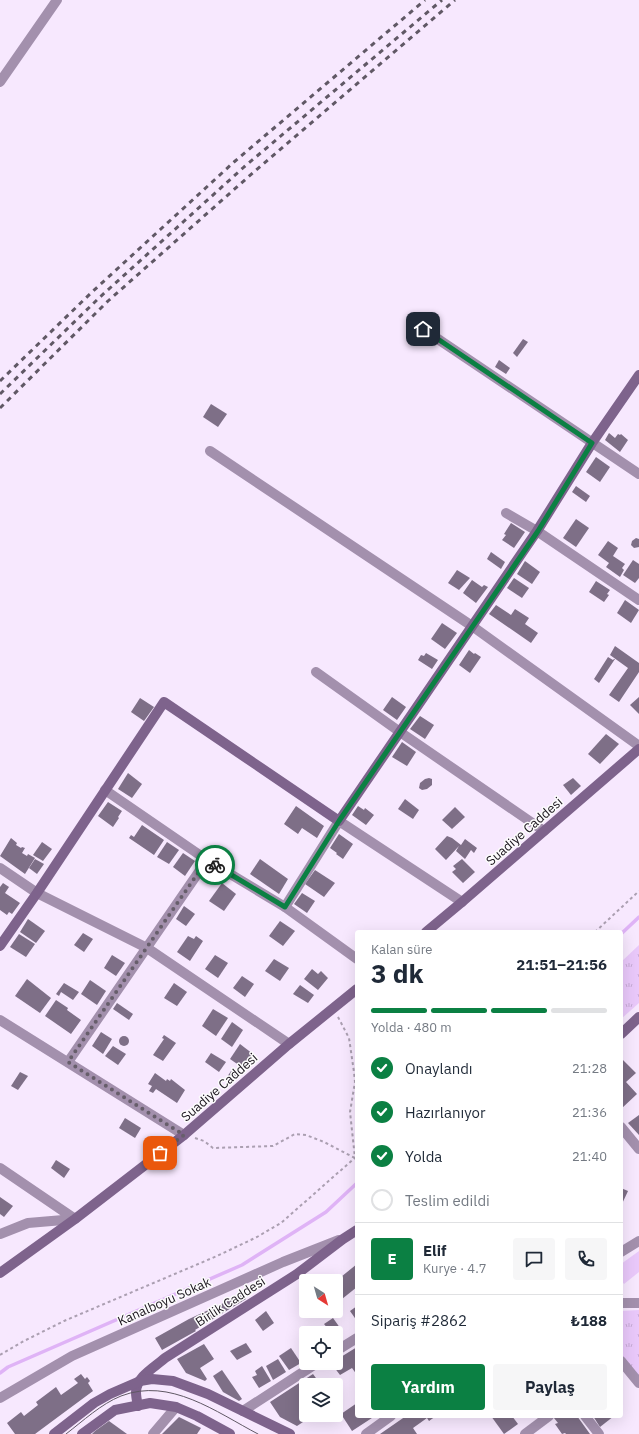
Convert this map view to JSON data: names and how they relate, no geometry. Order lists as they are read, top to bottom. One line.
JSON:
{"streets":{"street":["Suadiye Caddesi","Kanalboyu Sokak","Birlik Caddesi"]},"crossings":[["Kanalboyu Sokak","Birlik Caddesi"]],"north":"bottom right","page":{"heading":["3 dk","Kalan süre","21:51–21:56"],"panel":["Elif","Kurye · 4.7","Sipariş #2862","₺188"],"bar":"Yolda · 480 m","list":[["Onaylandı","21:28"],["Hazırlanıyor","21:36"],["Yolda","21:40"],"Teslim edildi"],"round":"E","buttons":["Yardım","Paylaş"]}}
